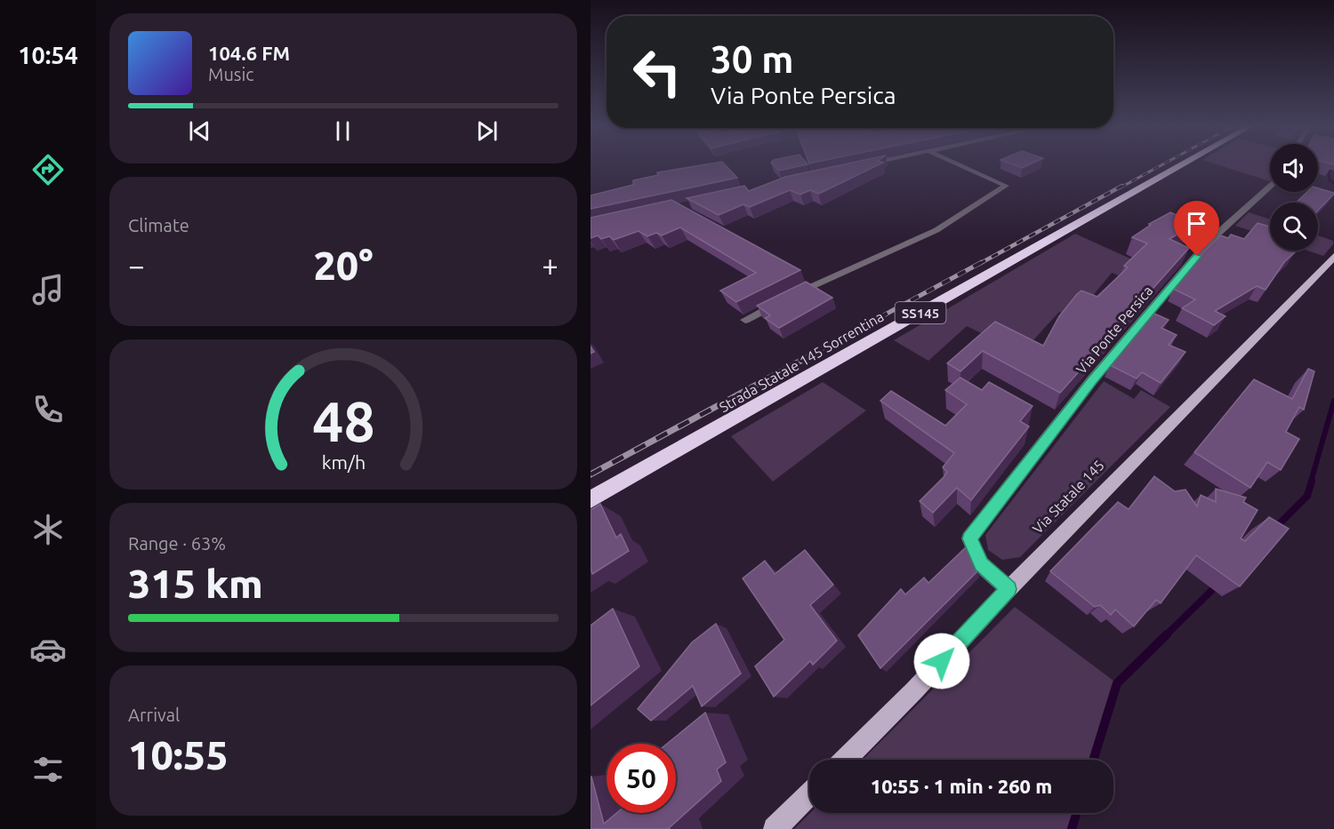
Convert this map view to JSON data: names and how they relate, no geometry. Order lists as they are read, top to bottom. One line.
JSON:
{"streets":{"highway":["SS145","Strada Statale 145 Sorrentina"],"main road":["Via Statale 145"],"street":["Via Ponte Persica"]},"crossings":[["Via Ponte Persica","Via Statale 145"]],"page":{"tabs":"10:54","turn":["30 m","Via Ponte Persica"],"song":["104.6 FM","Music"],"tile":["Climate",["Range · 63%","315 km"],["Arrival","10:55"]],"heat":["−","20°","+"],"limit":"50","trip":"10:55 · 1 min · 260 m","gauge":["48","km/h"]}}
